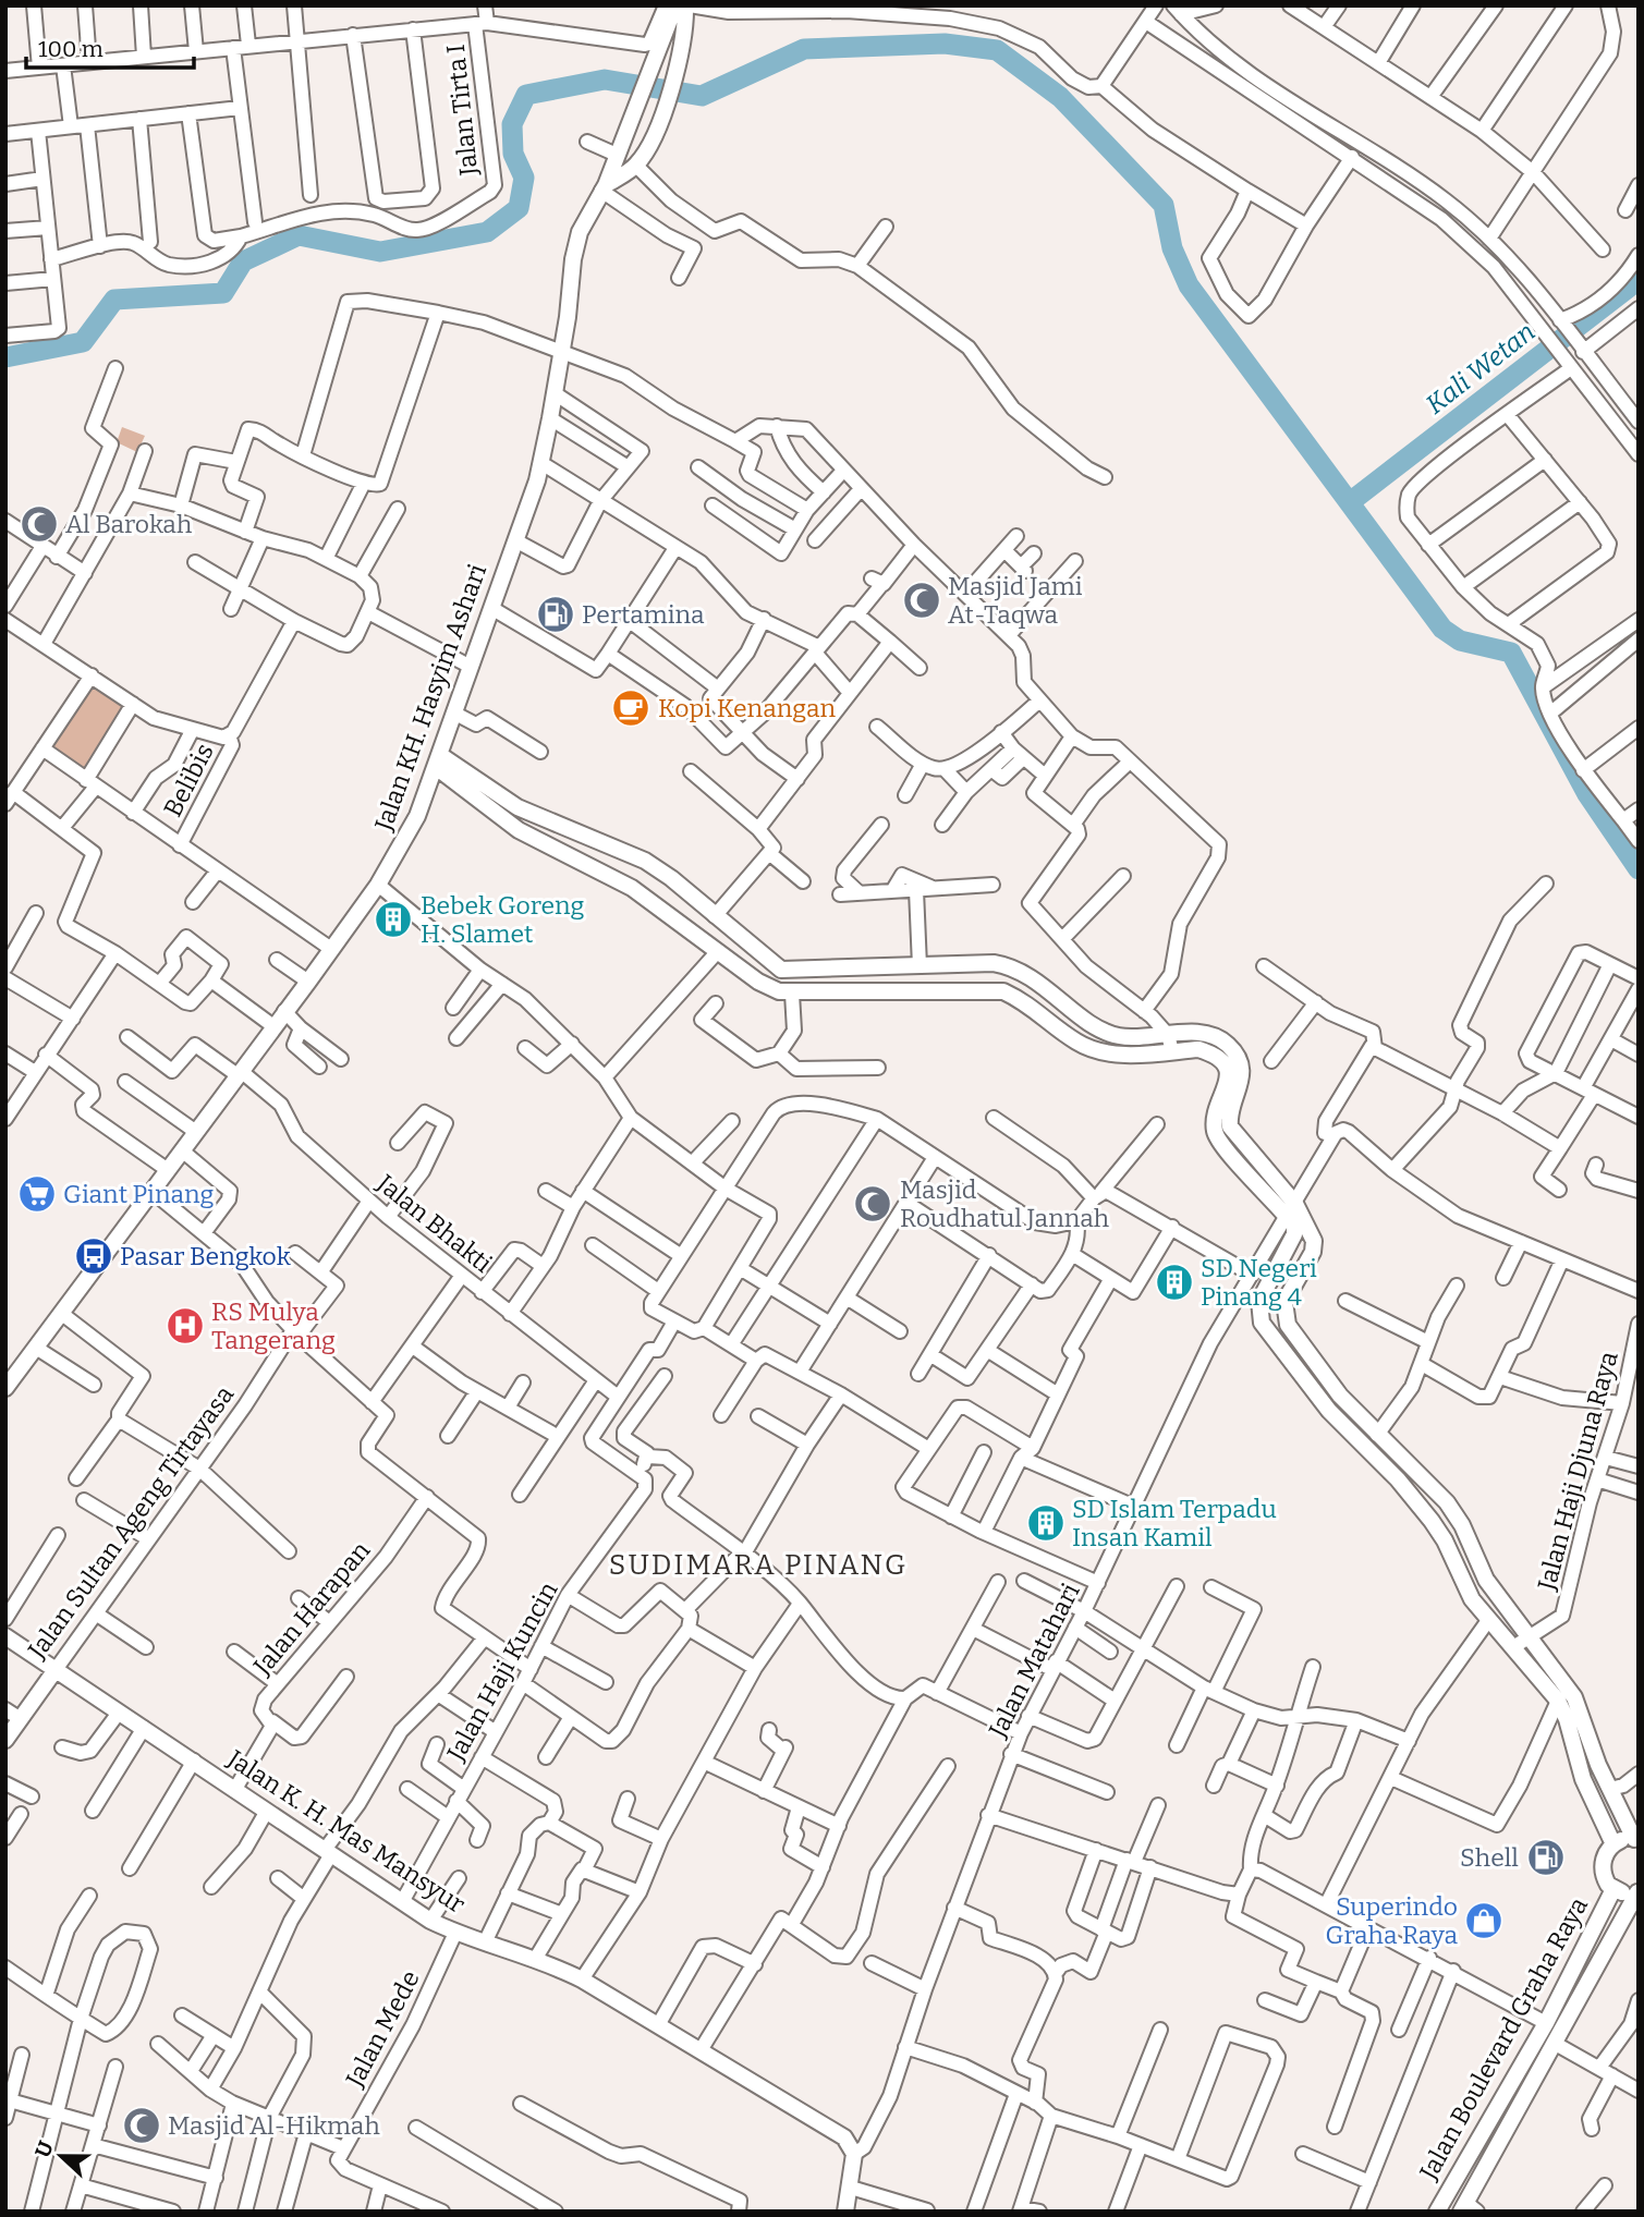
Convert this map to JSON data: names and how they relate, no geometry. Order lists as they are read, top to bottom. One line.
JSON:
{"streets":{"main road":["Jalan KH. Hasyim Ashari","Jalan Sultan Ageng Tirtayasa","Jalan K. H. Mas Mansyur","Jalan Boulevard Graha Raya"],"street":["Jalan Tirta I","Belibis","Jalan Bhakti","Jalan Haji Djuna Raya","Jalan Harapan","Jalan Matahari","Jalan Haji Kuncin","Jalan Mede"]},"crossings":[["Jalan KH. Hasyim Ashari","Jalan Bhakti"],["Jalan Sultan Ageng Tirtayasa","Jalan K. H. Mas Mansyur"],["Jalan Harapan","Jalan K. H. Mas Mansyur"],["Jalan Matahari","Jalan K. H. Mas Mansyur"],["Jalan Haji Kuncin","Jalan K. H. Mas Mansyur"],["Jalan K. H. Mas Mansyur","Jalan Mede"]],"districts":["SUDIMARA PINANG"],"water":["Kali Wetan"],"places":{"mosque":["Al Barokah","Masjid Jami At-Taqwa","Masjid Roudhatul Jannah","Masjid Al-Hikmah"],"fuel station":["Pertamina","Shell"],"cafe":["Kopi Kenangan"],"building":["Bebek Goreng H. Slamet","SD Negeri Pinang 4","SD Islam Terpadu Insan Kamil"],"supermarket":["Giant Pinang"],"bus stop":["Pasar Bengkok"],"hospital":["RS Mulya Tangerang"],"shop":["Superindo Graha Raya"]},"scale_bar":"100 m","north":"left"}
